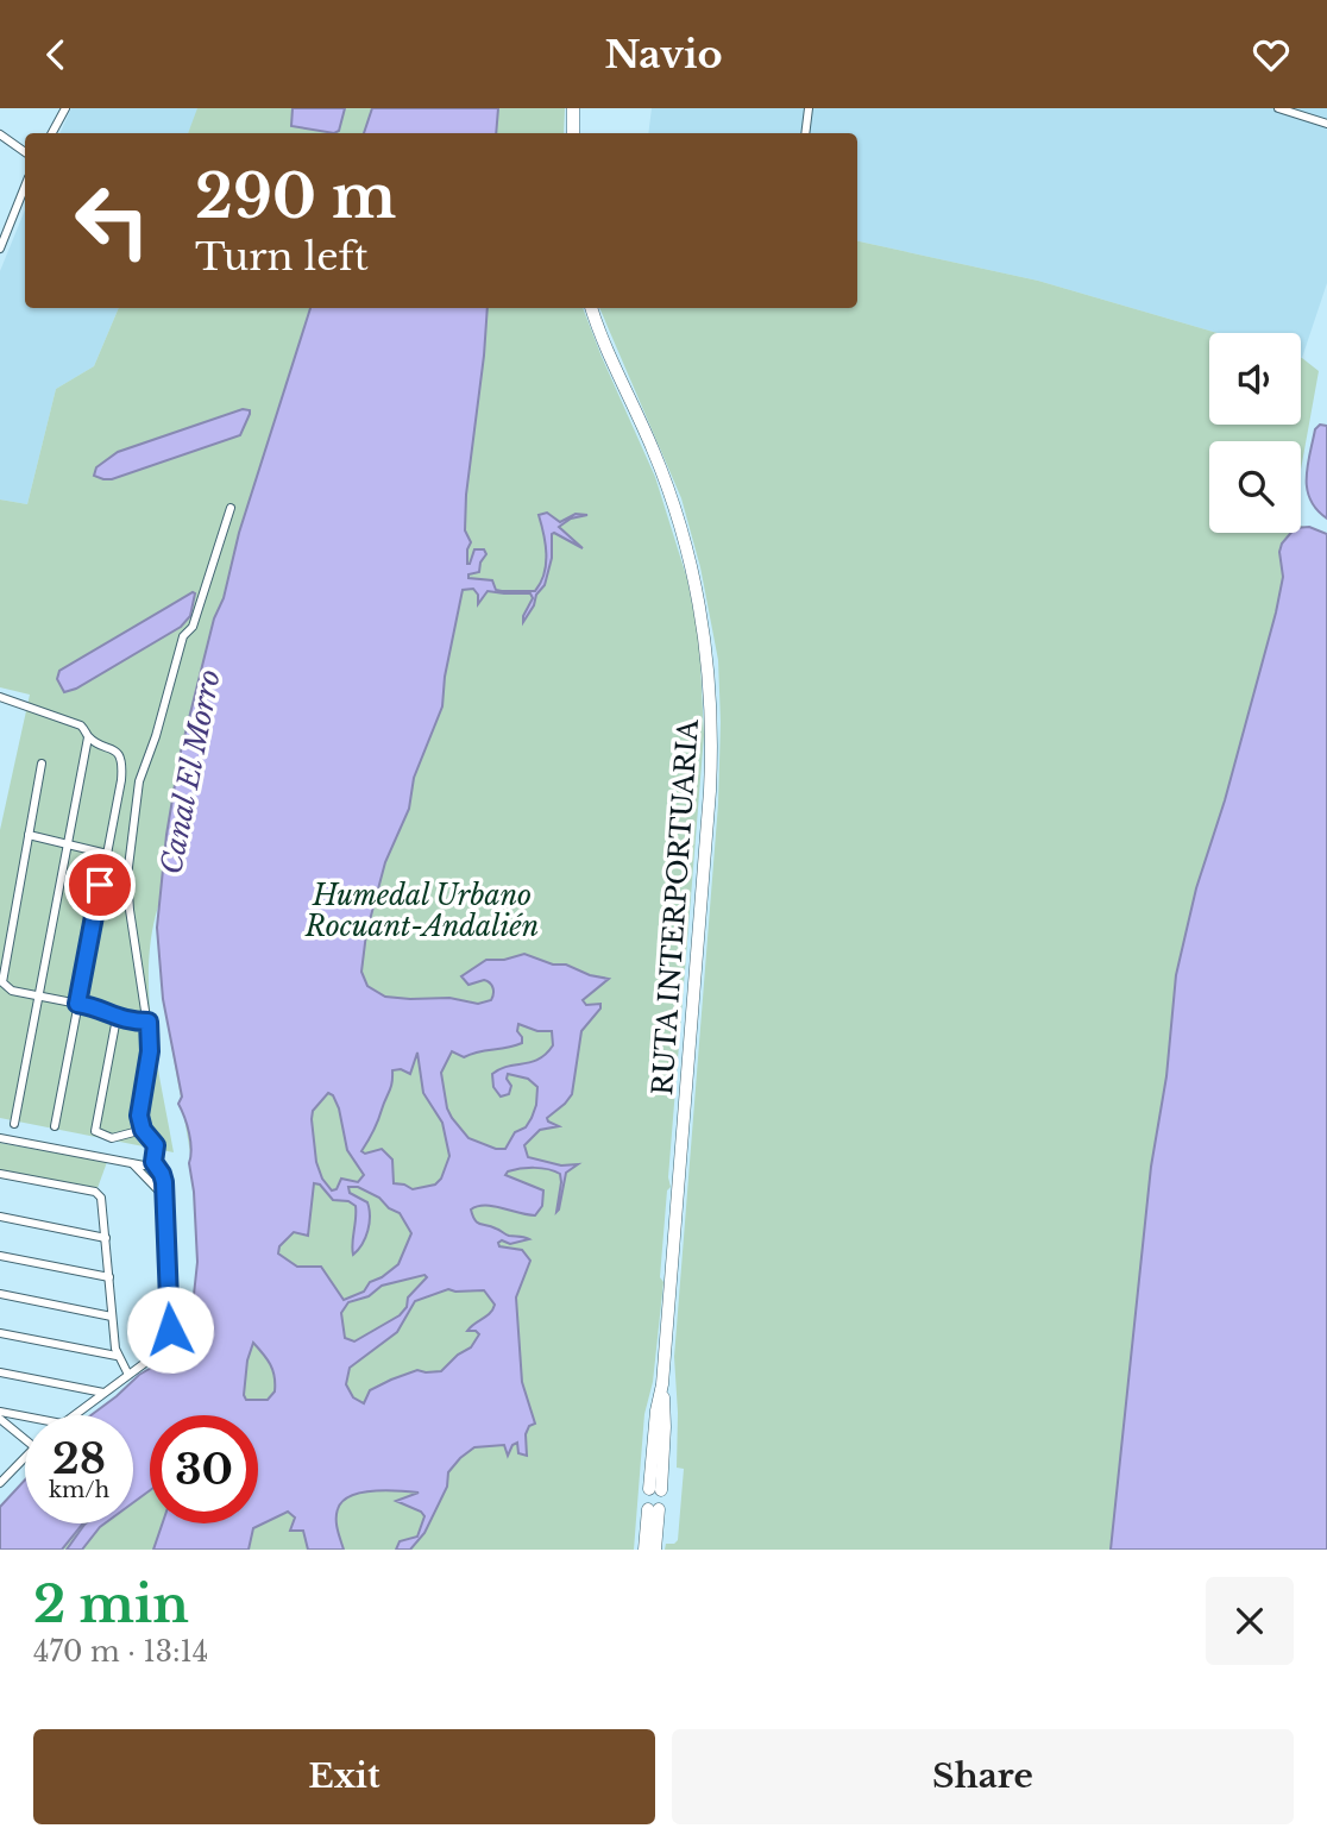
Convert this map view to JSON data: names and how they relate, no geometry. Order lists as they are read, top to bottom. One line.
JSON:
{"streets":{"highway":["RUTA INTERPORTUARIA"]},"water":["Canal El Morro"],"parks":["Humedal Urbano Rocuant-Andalién"],"page":{"header":"Navio","turn":["290 m","Turn left"],"speed":"28 km/h","limit":"30","heading":["2 min","470 m · 13:14"],"buttons":["Exit","Share"]}}
